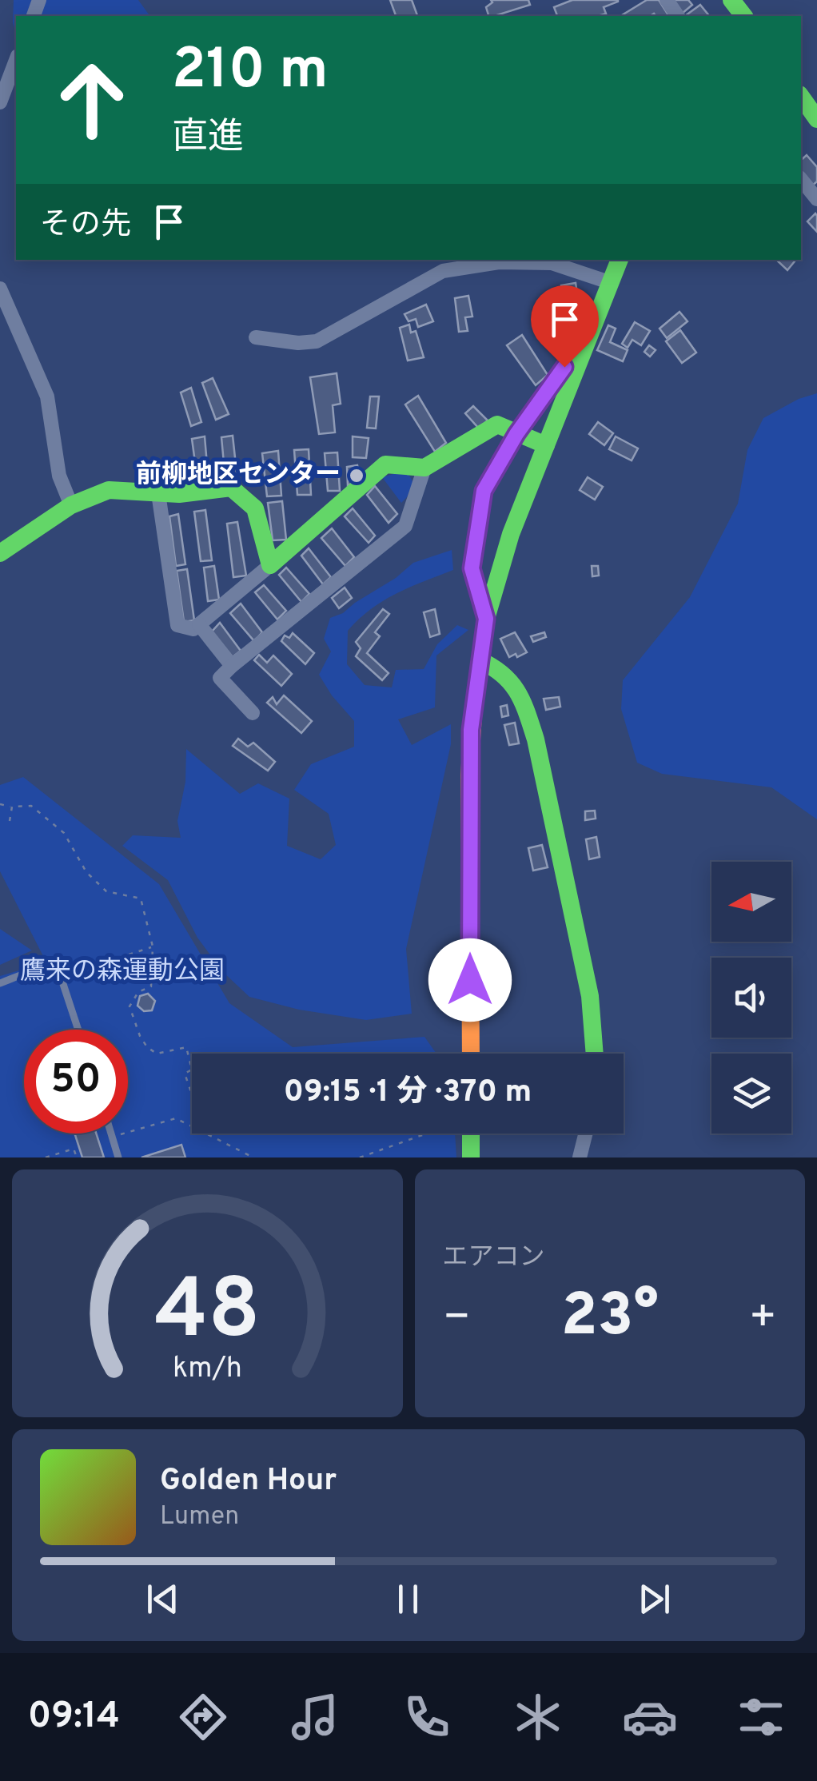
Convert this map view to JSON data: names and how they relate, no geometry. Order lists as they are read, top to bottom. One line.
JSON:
{"parks":["鷹来の森運動公園"],"places":["前柳地区センター"],"north":"left","page":{"turn":["210 m","直進"],"then":"その先","limit":"50","trip":"09:15 · 1 分 · 370 m","tile":"エアコン","heat":["−","23°","+"],"song":["Golden Hour","Lumen"],"tabs":"09:14","gauge":["48","km/h"]}}
